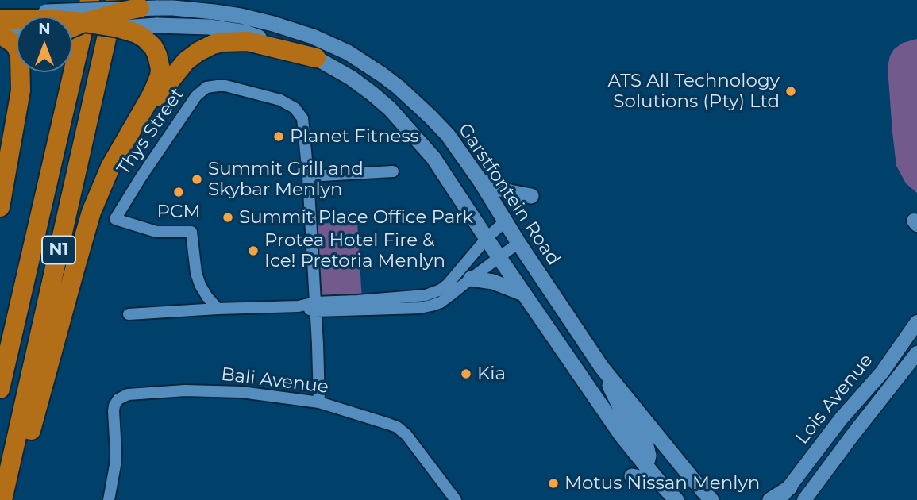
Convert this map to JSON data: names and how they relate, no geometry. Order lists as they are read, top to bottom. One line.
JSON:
{"streets":{"highway":["N1"],"main road":["Garstfontein Road"],"street":["Thys Street","Bali Avenue","Lois Avenue"]},"crossings":[["Thys Street","Bali Avenue"]],"places":["ATS All Technology Solutions (Pty) Ltd","Planet Fitness","Summit Grill and Skybar Menlyn","PCM","Summit Place Office Park","Protea Hotel Fire & Ice! Pretoria Menlyn","Kia","Motus Nissan Menlyn"],"north":"top"}
